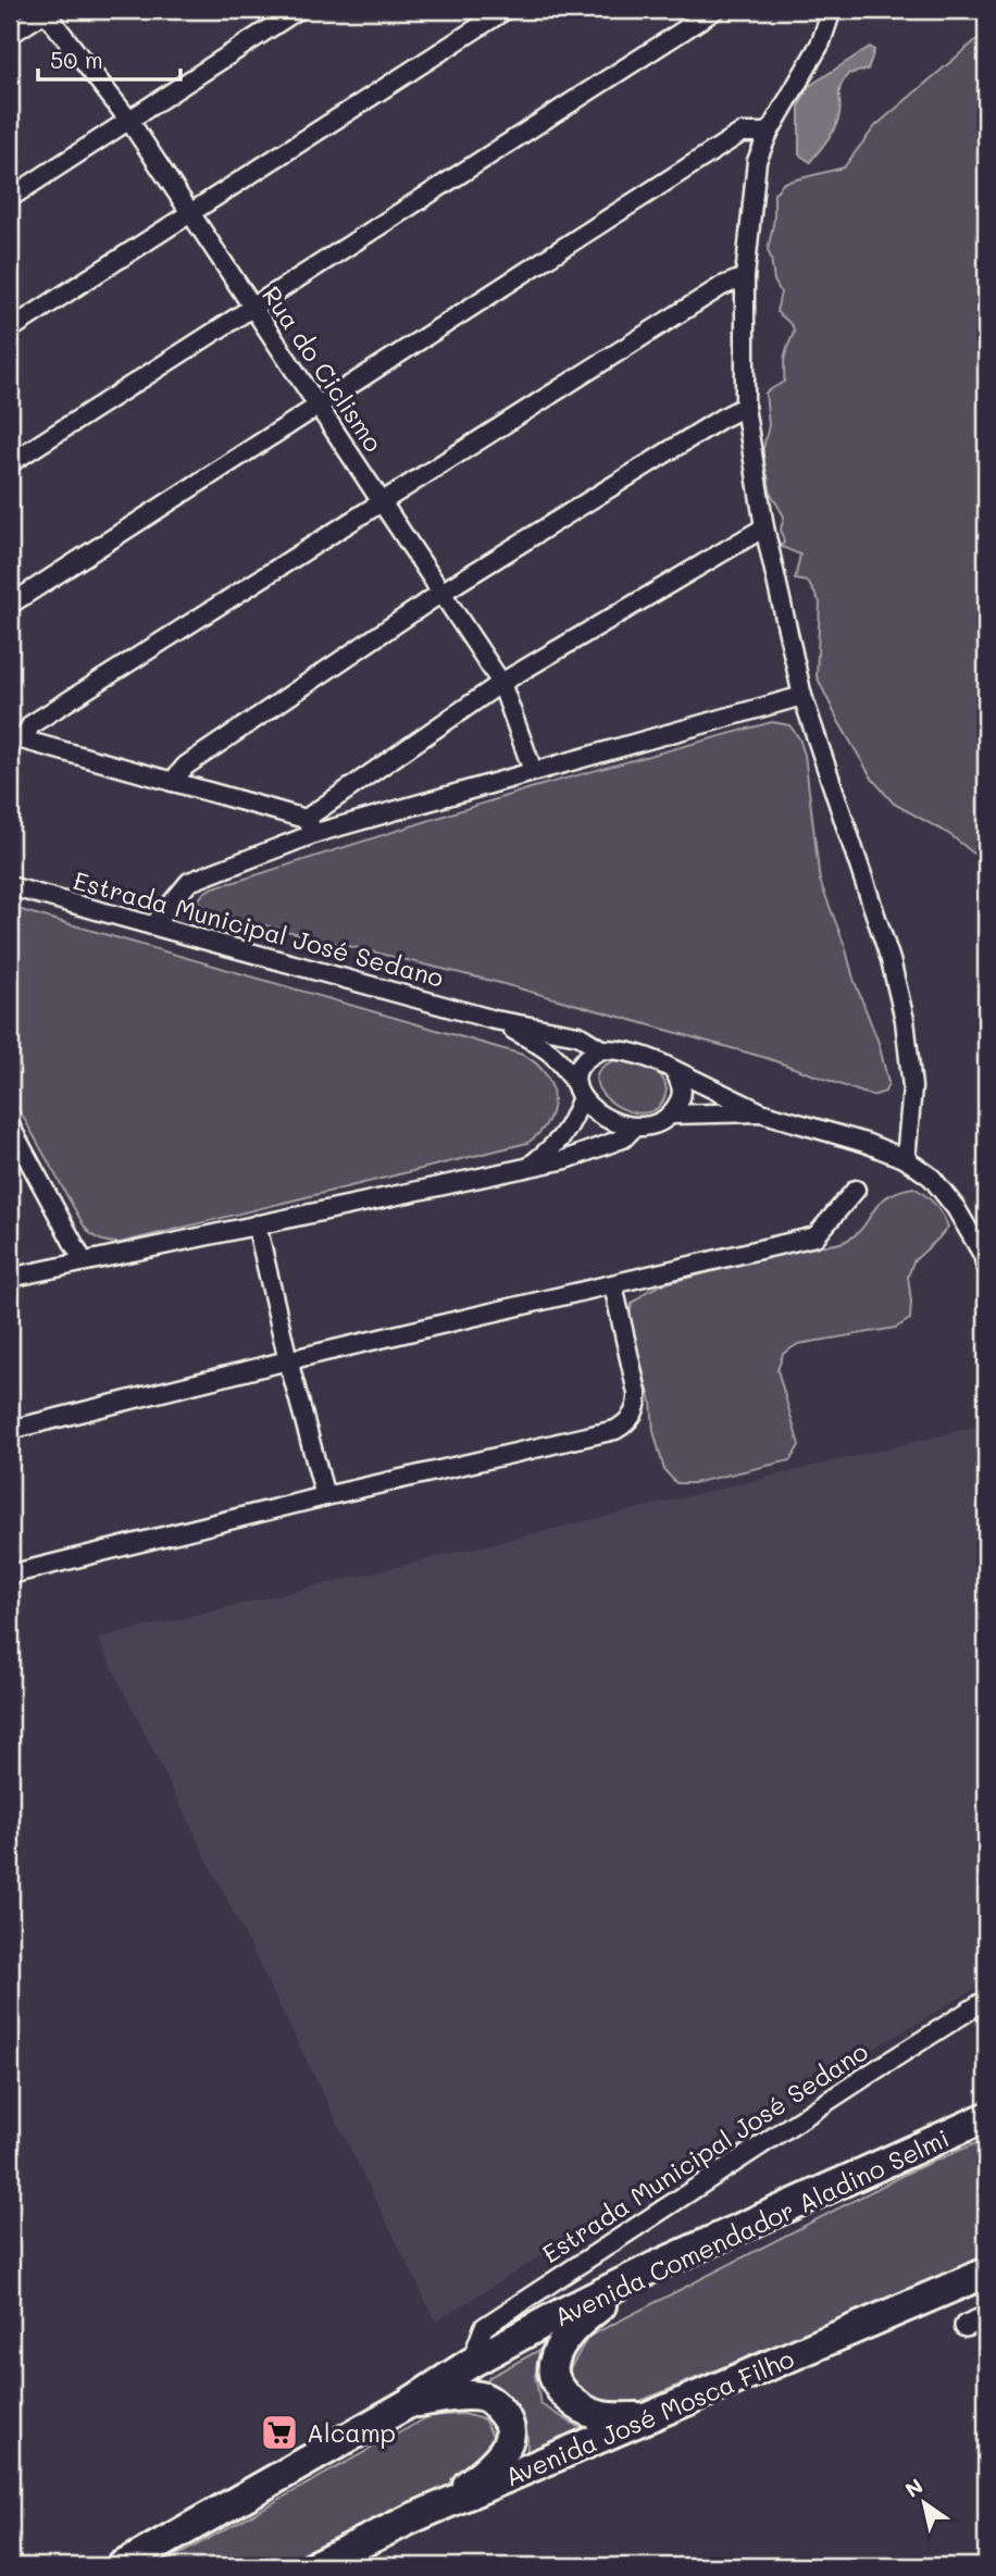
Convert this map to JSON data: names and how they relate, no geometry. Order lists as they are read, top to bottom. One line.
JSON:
{"streets":{"main road":["Avenida Comendador Aladino Selmi","Avenida José Mosca Filho"],"street":["Rua do Ciclismo","Estrada Municipal José Sedano"]},"crossings":[["Estrada Municipal José Sedano","Avenida Comendador Aladino Selmi"]],"places":{"supermarket":["Alcamp"]},"scale_bar":"50 m","north":"top left"}
